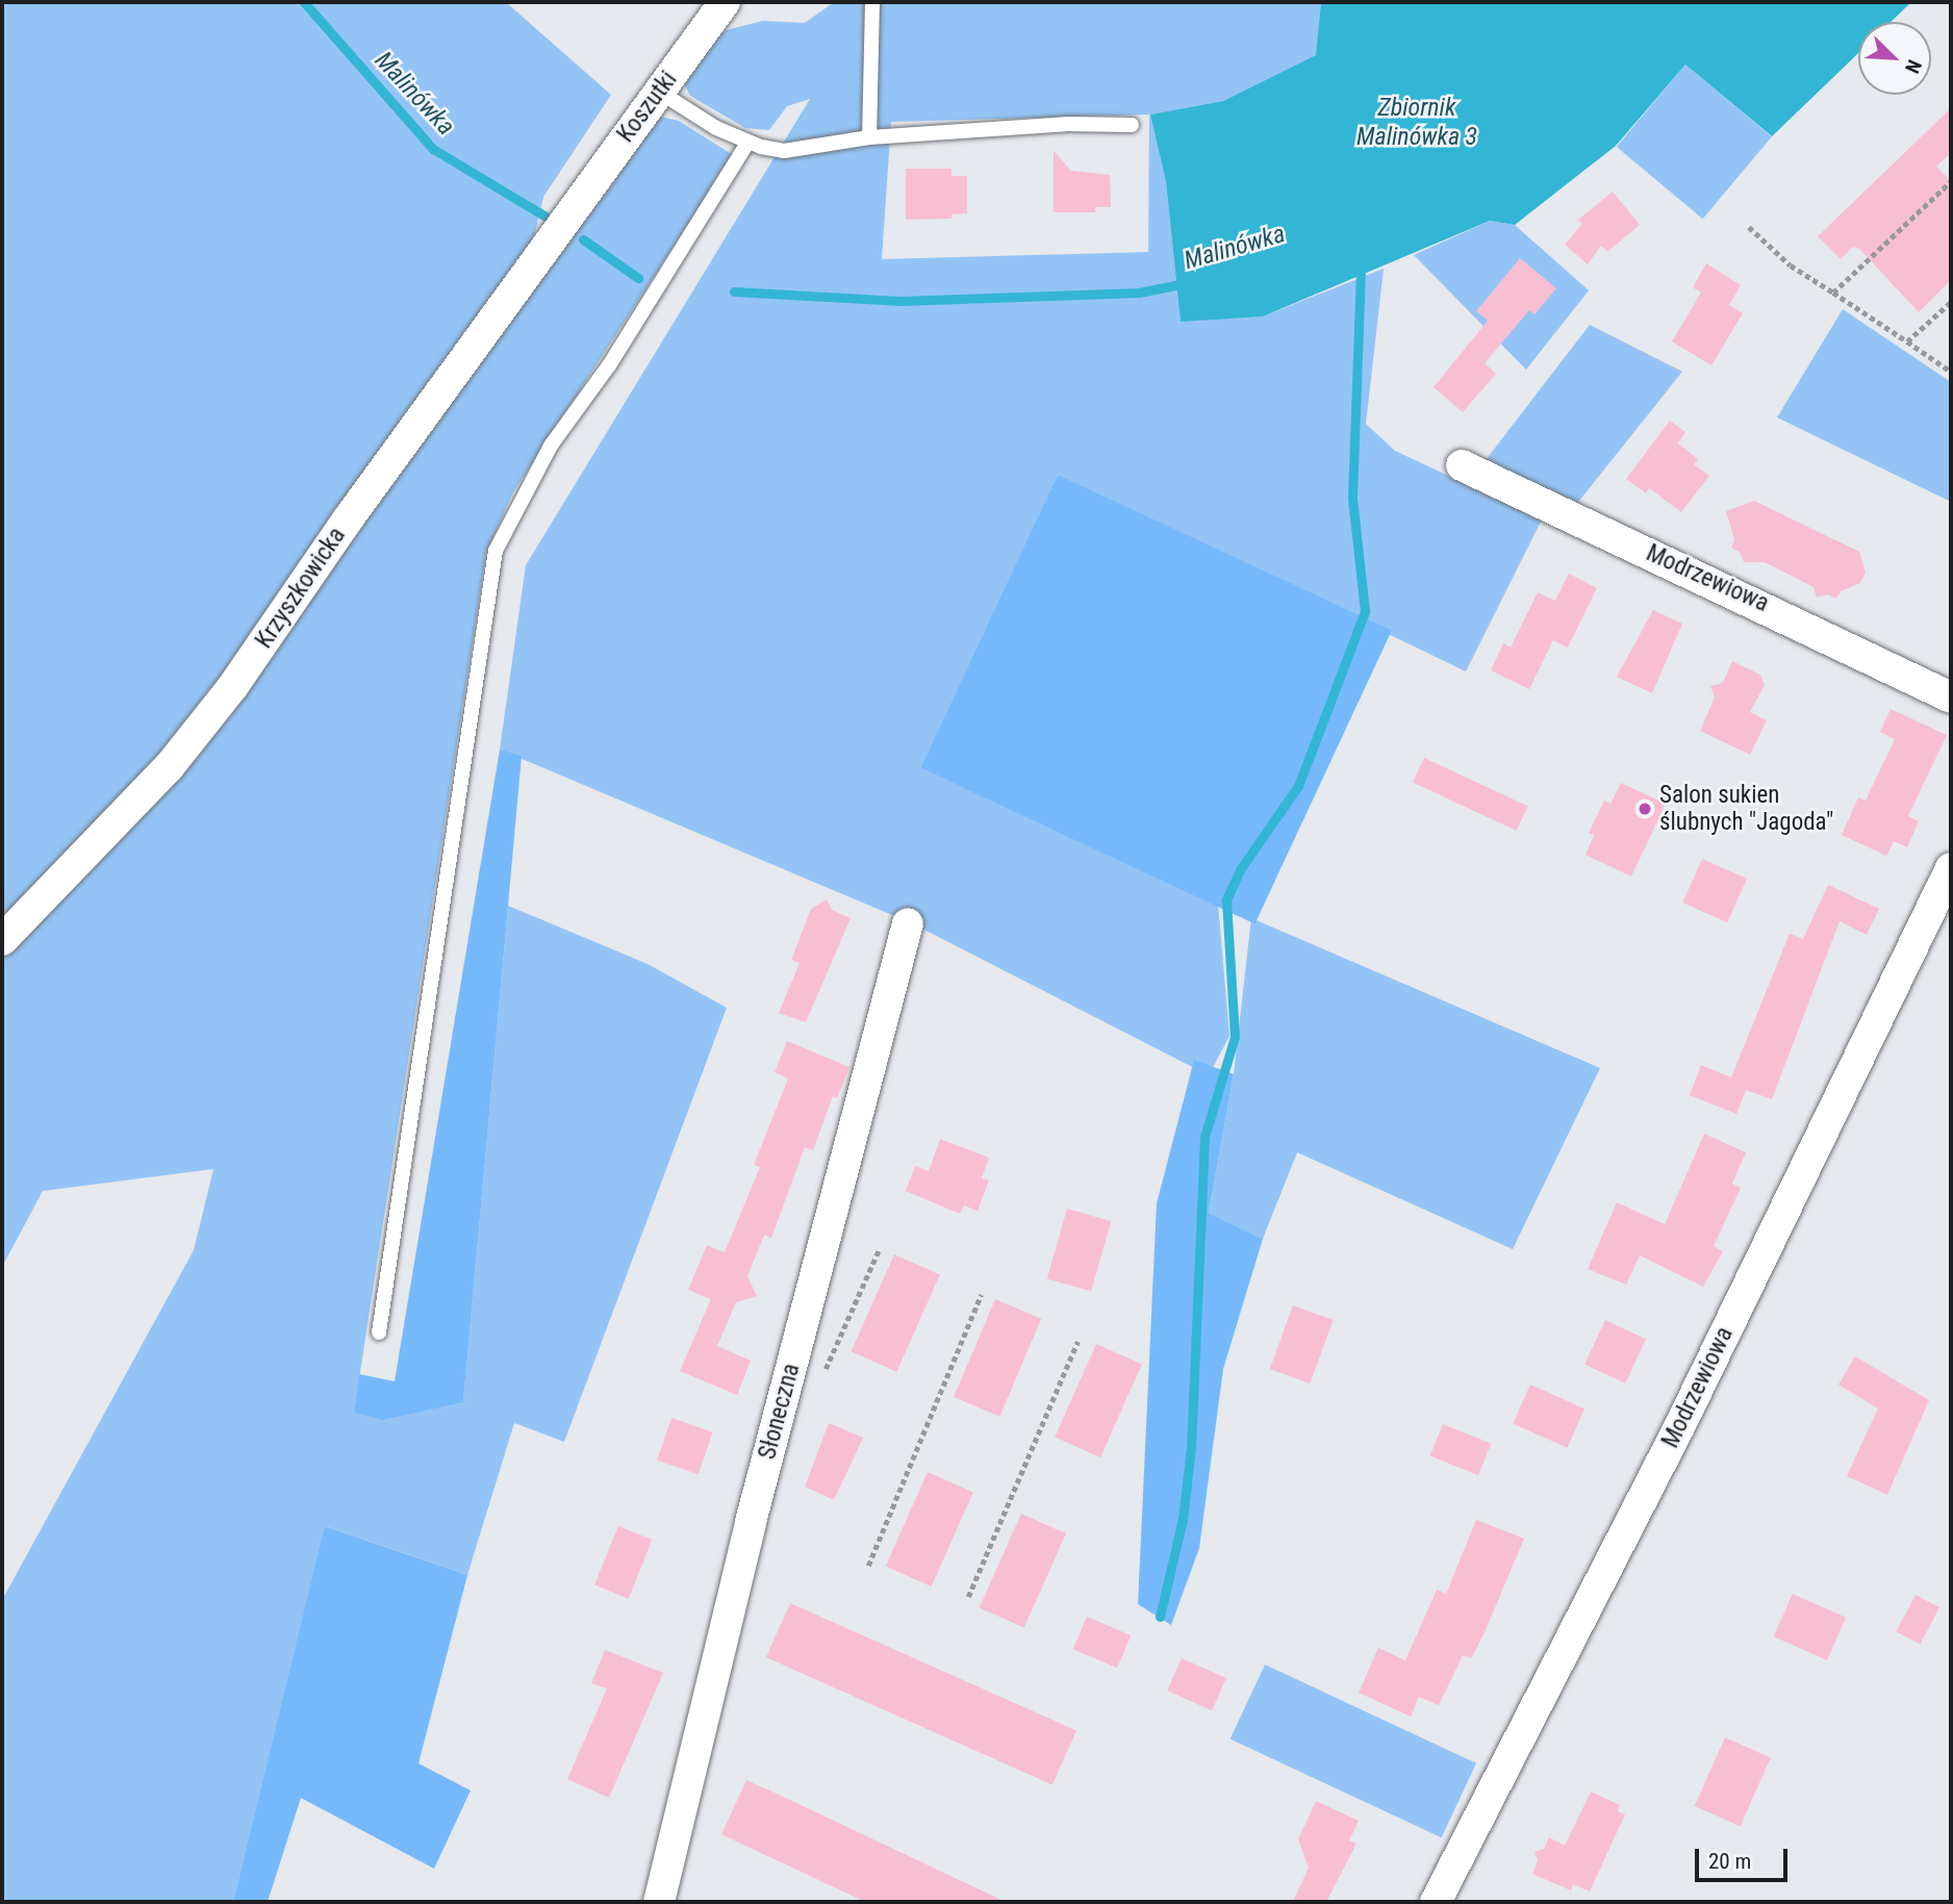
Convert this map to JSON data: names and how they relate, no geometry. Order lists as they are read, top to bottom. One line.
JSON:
{"streets":{"street":["Koszutki","Modrzewiowa","Krzyszkowicka","Słoneczna"]},"crossings":[["Koszutki","Krzyszkowicka"]],"water":["Malinówka","Zbiornik Malinówka 3"],"places":["Salon sukien ślubnych \"Jagoda\""],"scale_bar":"20 m","north":"bottom right"}
